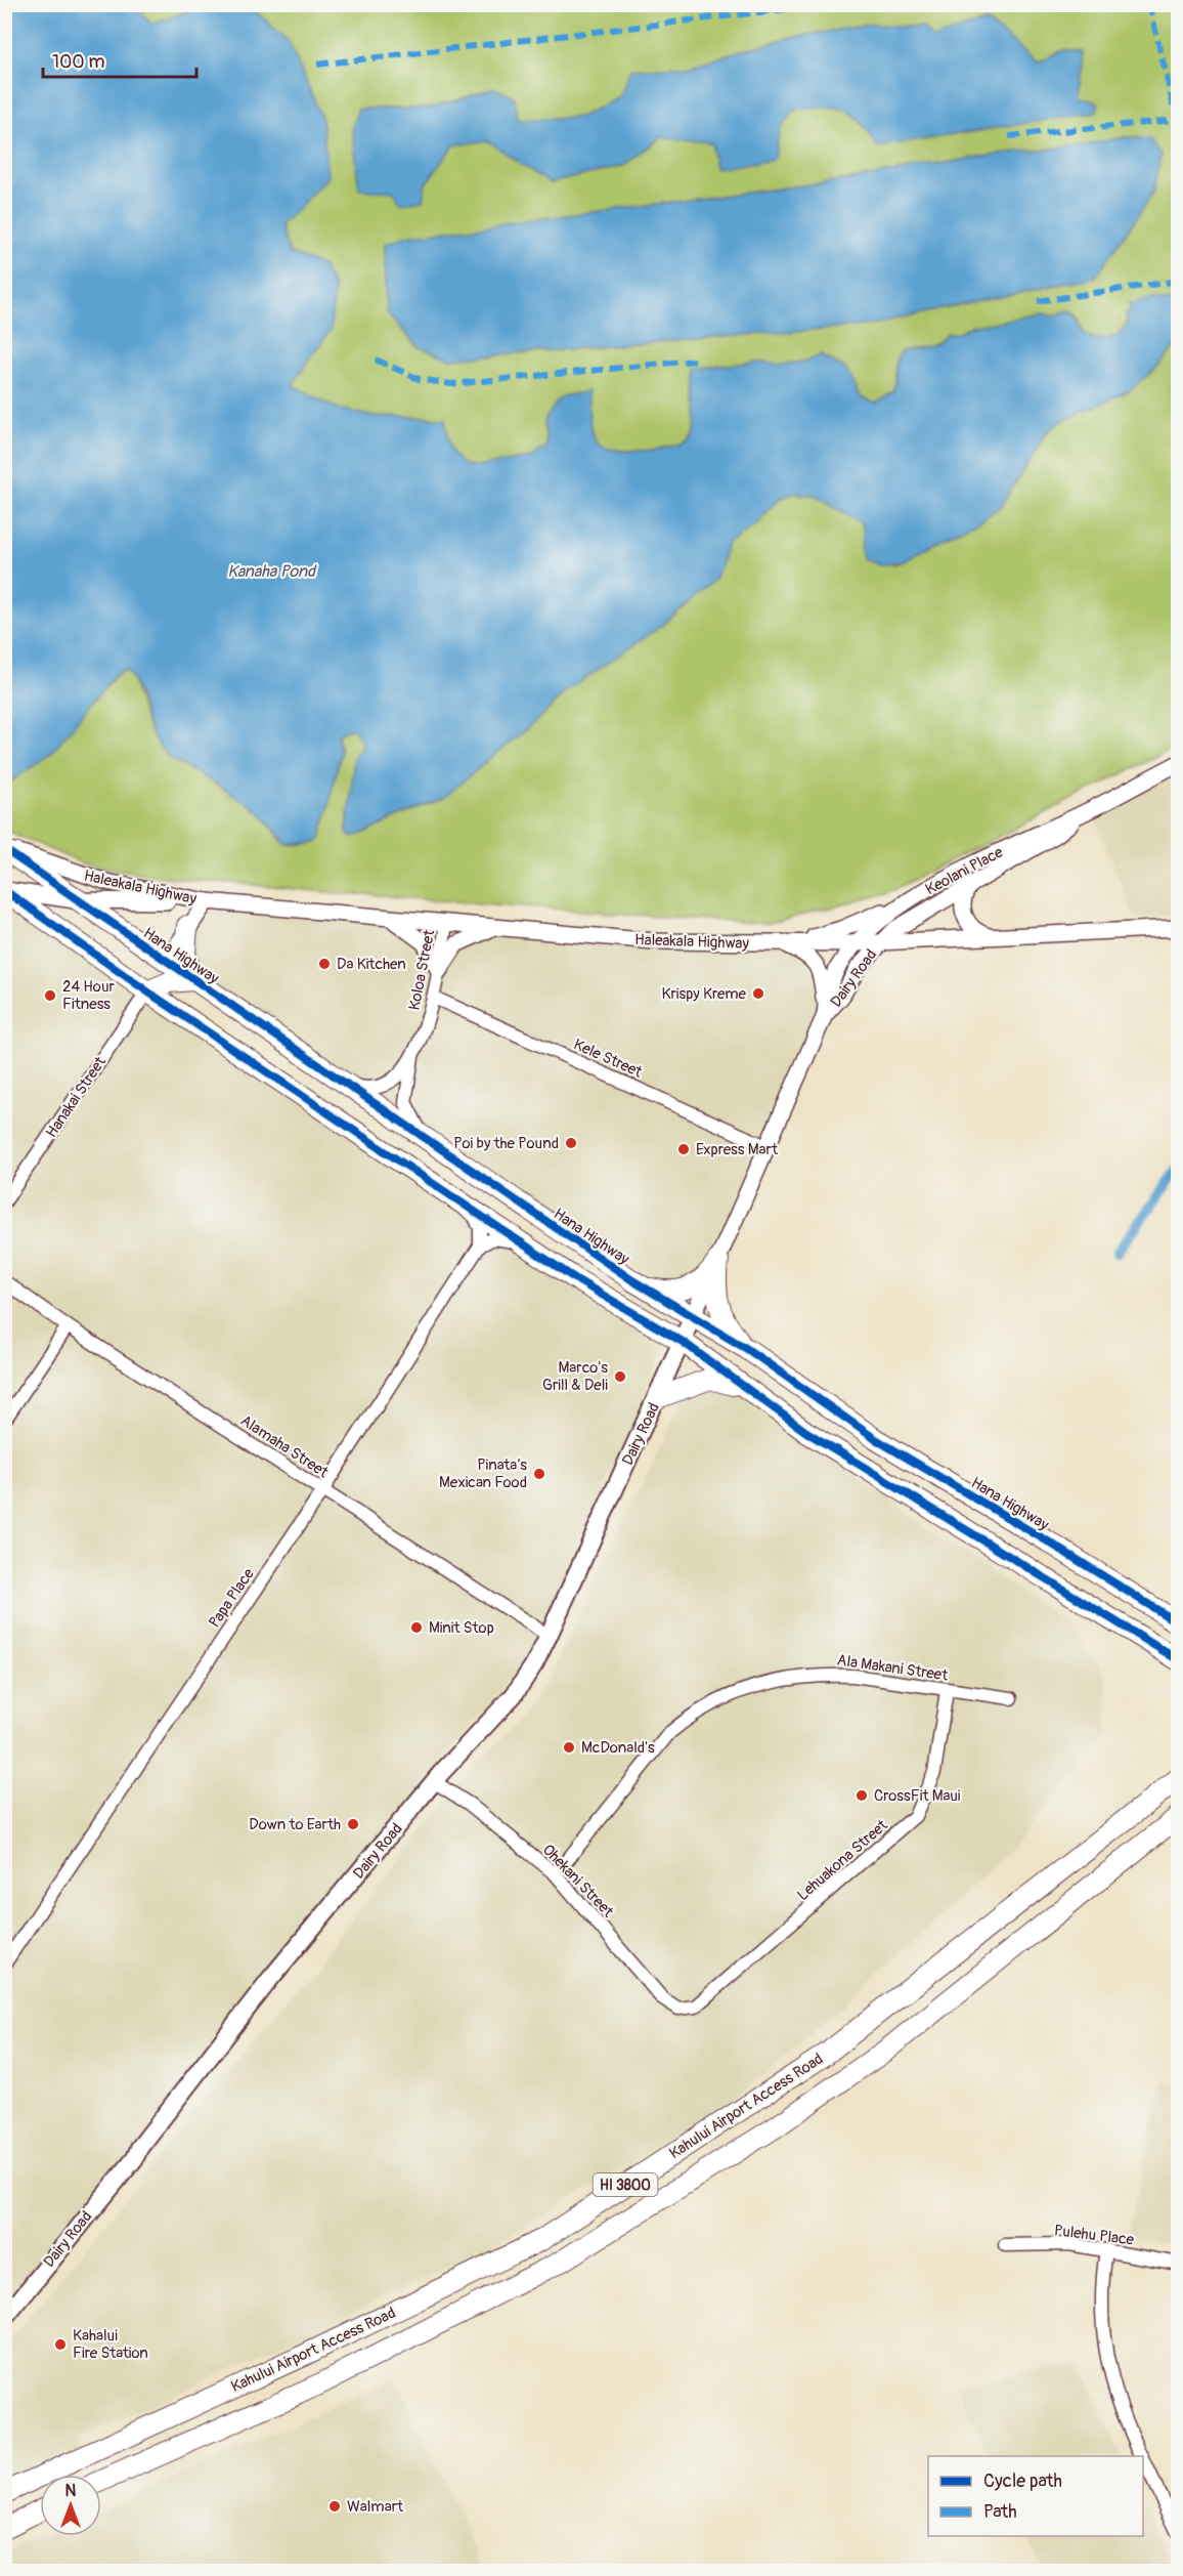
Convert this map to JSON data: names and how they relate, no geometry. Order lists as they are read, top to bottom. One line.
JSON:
{"streets":{"main road":["Hana Highway","Dairy Road","Kahului Airport Access Road","HI 3800"],"street":["Keolani Place","Haleakala Highway","Koloa Street","Kele Street","Hanakai Street","Alamaha Street","Papa Place","Ala Makani Street","Lehuakona Street","Ohekani Street","Pulehu Place"]},"crossings":[["Keolani Place","Haleakala Highway"],["Keolani Place","Dairy Road"],["Haleakala Highway","Hana Highway"],["Haleakala Highway","Koloa Street"],["Haleakala Highway","Dairy Road"],["Hana Highway","Koloa Street"],["Hana Highway","Dairy Road"],["Koloa Street","Kele Street"],["Dairy Road","Kele Street"],["Dairy Road","Alamaha Street"],["Dairy Road","Ohekani Street"],["Alamaha Street","Papa Place"],["Ala Makani Street","Lehuakona Street"],["Ala Makani Street","Ohekani Street"],["Lehuakona Street","Ohekani Street"]],"water":["Kanaha Pond"],"places":["Da Kitchen","Krispy Kreme","24 Hour Fitness","Poi by the Pound","Express Mart","Marco's Grill & Deli","Pinata’s Mexican Food","Minit Stop","McDonald's","CrossFit Maui","Down to Earth","Kahalui Fire Station","Walmart"],"legend":["Cycle path","Path"],"scale_bar":"100 m","north":"top"}
